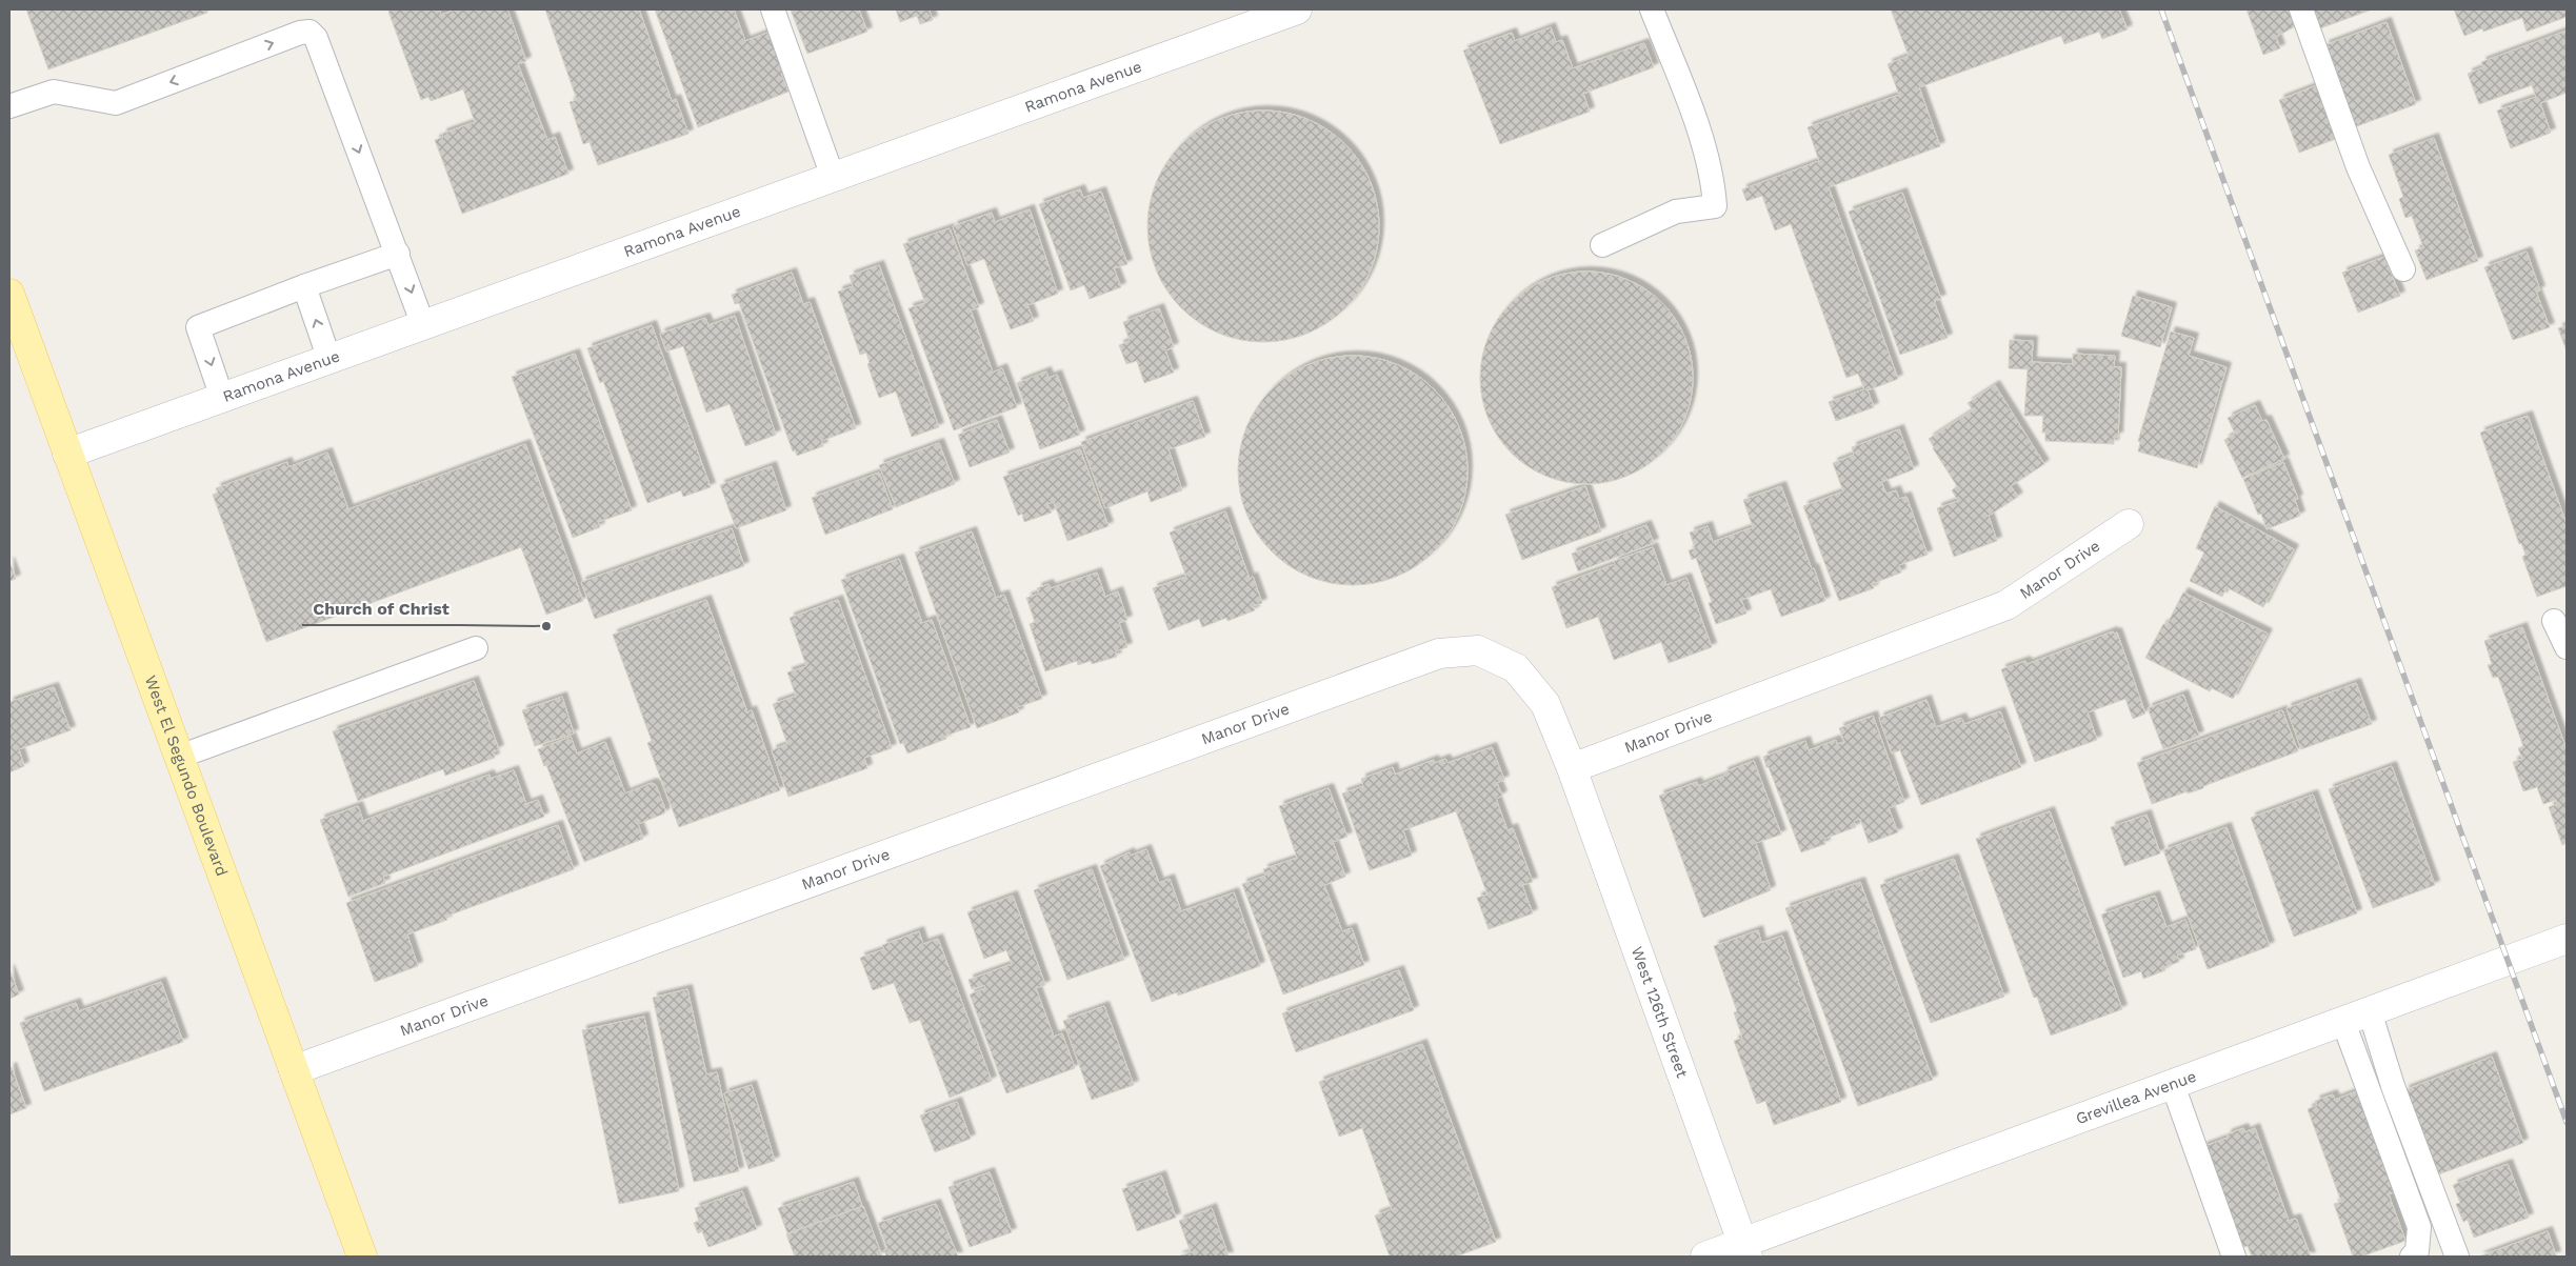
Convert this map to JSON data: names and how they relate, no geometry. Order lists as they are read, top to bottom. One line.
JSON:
{"streets":{"main road":["West El Segundo Boulevard"],"street":["Ramona Avenue","Manor Drive","West 126th Street","Grevillea Avenue"]},"crossings":[["Ramona Avenue","West El Segundo Boulevard"],["Manor Drive","West El Segundo Boulevard"],["Manor Drive","West 126th Street"],["West 126th Street","Grevillea Avenue"]],"places":["Church of Christ"]}
